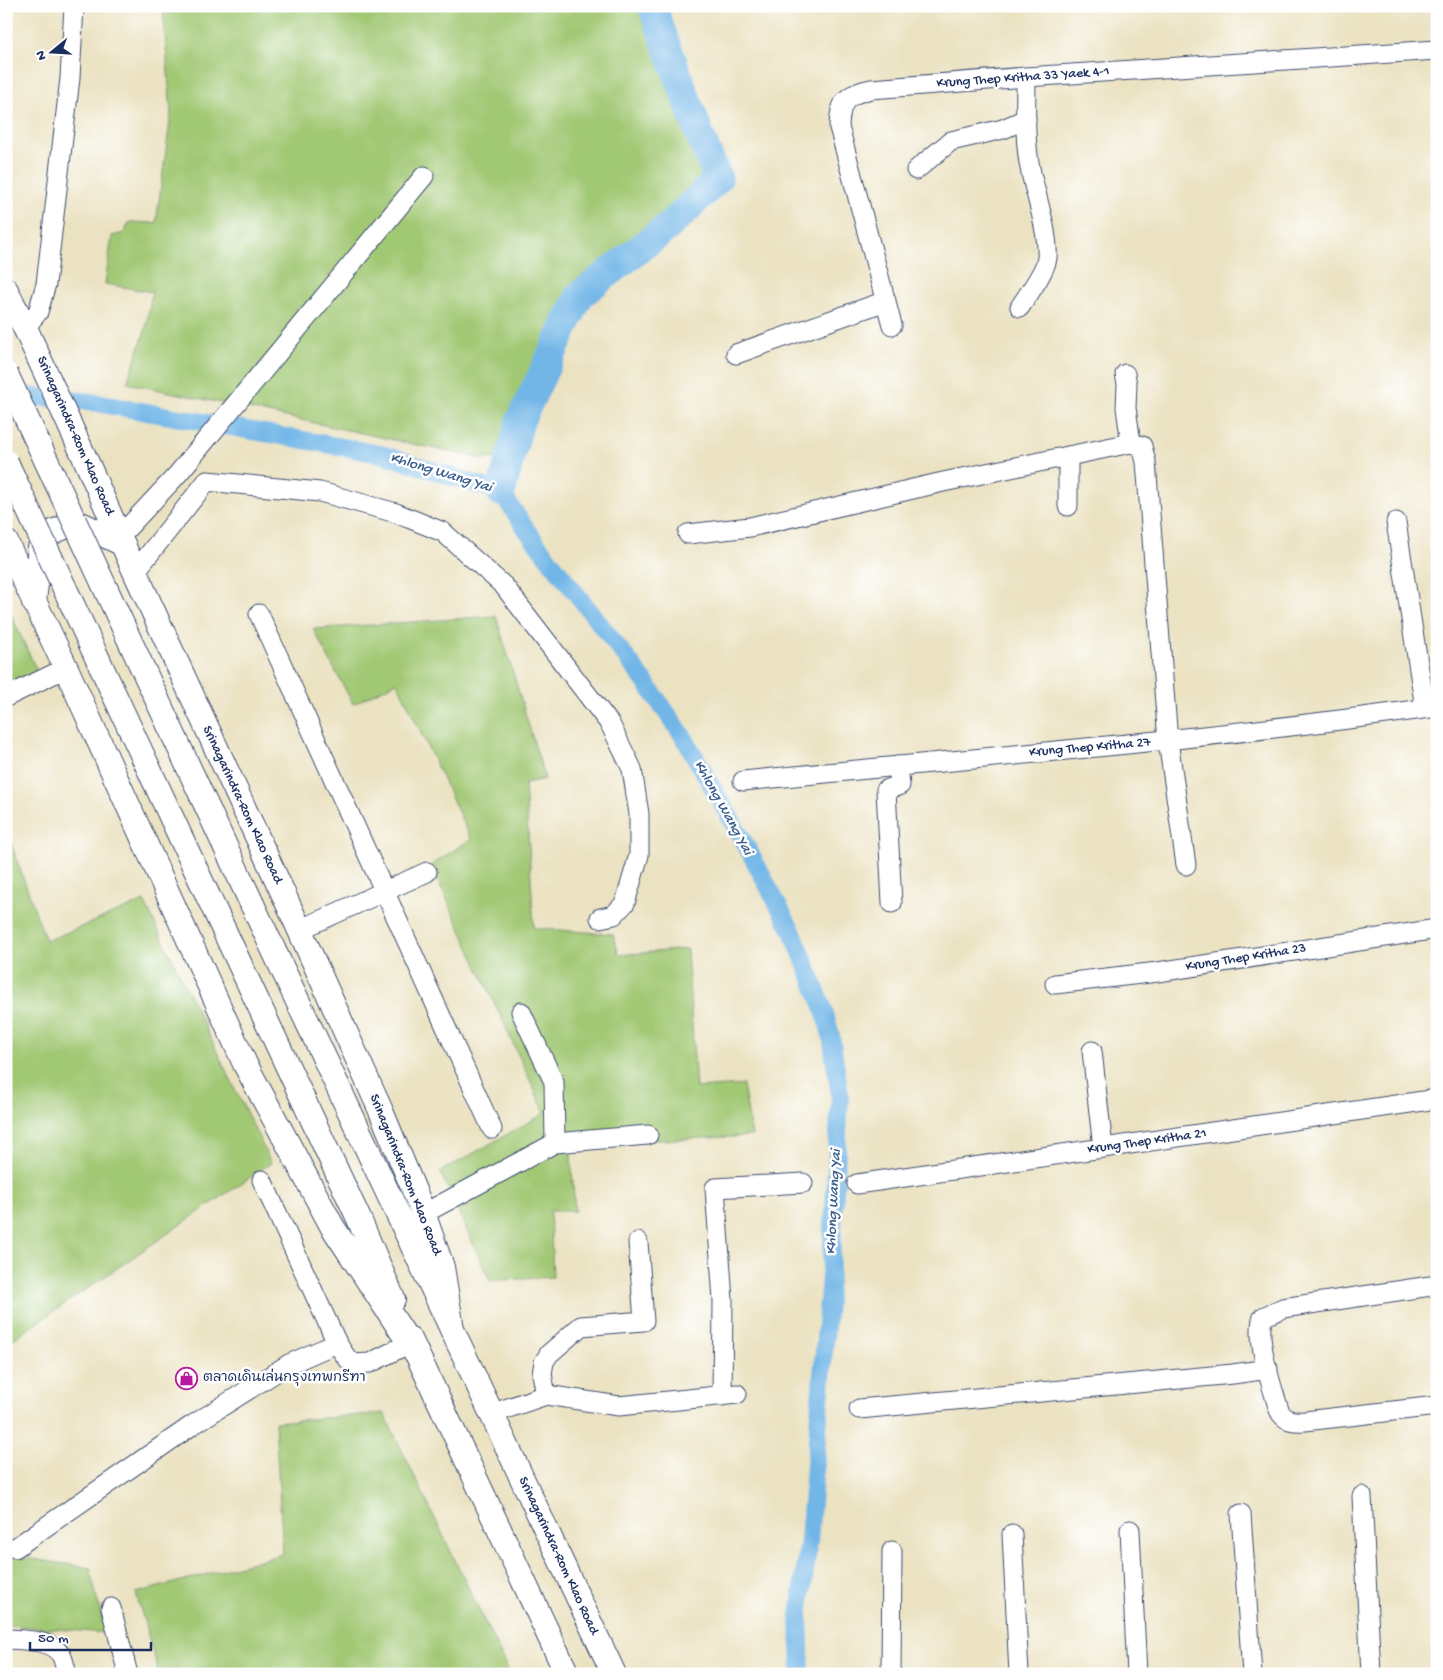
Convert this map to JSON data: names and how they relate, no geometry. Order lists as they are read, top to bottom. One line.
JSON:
{"streets":{"main road":["Srinagarindra-Rom Klao Road"],"street":["Krung Thep Kritha 33 Yaek 4-1","Krung Thep Kritha 27","Krung Thep Kritha 23","Krung Thep Kritha 21"]},"water":["Khlong Wang Yai"],"places":{"shop":["ตลาดเดินเล่นกรุงเทพกรีฑา"]},"scale_bar":"50 m","north":"left"}
